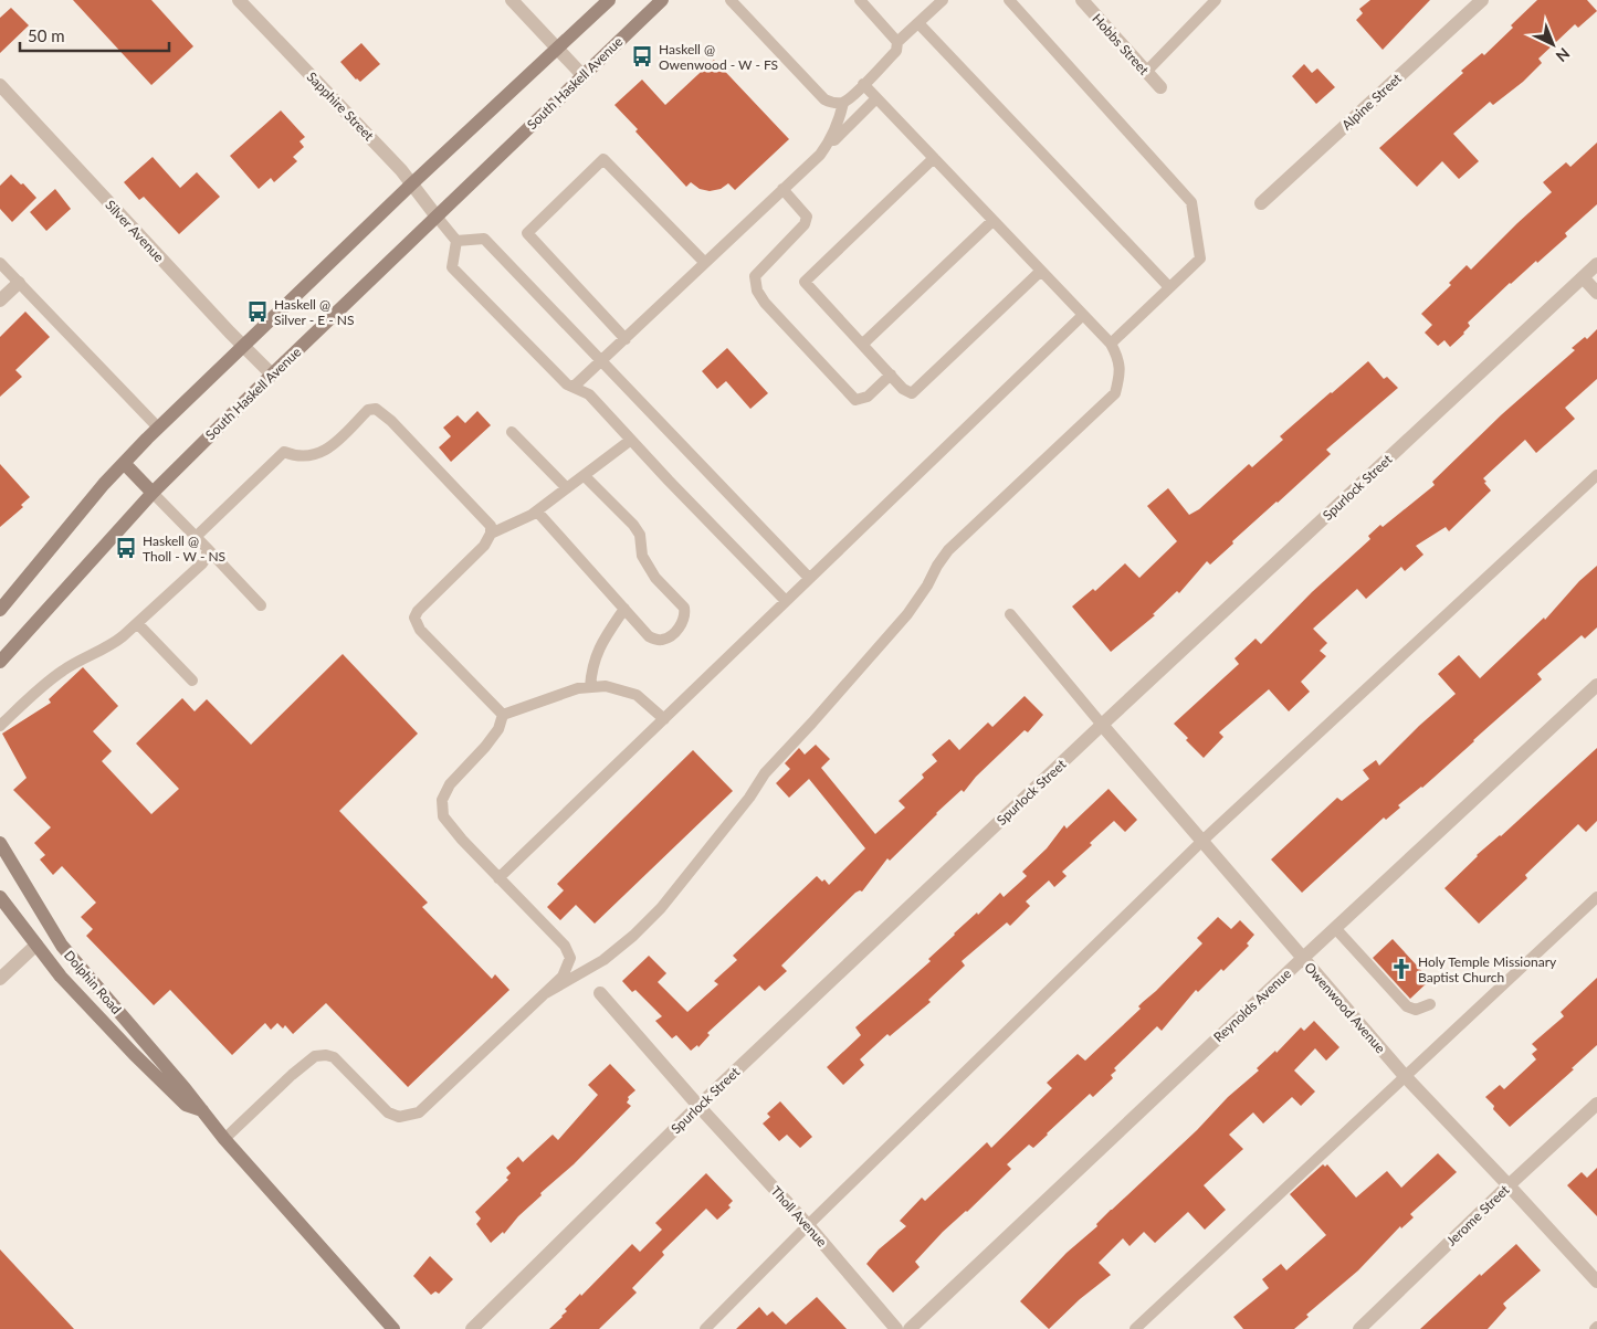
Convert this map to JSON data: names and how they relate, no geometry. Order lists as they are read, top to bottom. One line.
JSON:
{"streets":{"main road":["South Haskell Avenue","Dolphin Road"],"street":["Hobbs Street","Alpine Street","Sapphire Street","Silver Avenue","Spurlock Street","Reynolds Avenue","Owenwood Avenue","Jerome Street","Tholl Avenue"]},"crossings":[["South Haskell Avenue","Sapphire Street"],["South Haskell Avenue","Silver Avenue"],["Spurlock Street","Owenwood Avenue"],["Spurlock Street","Tholl Avenue"],["Reynolds Avenue","Owenwood Avenue"],["Owenwood Avenue","Jerome Street"]],"places":{"bus stop":["Haskell @ Owenwood - W - FS","Haskell @ Silver - E - NS","Haskell @ Tholl - W - NS"],"church":["Holy Temple Missionary Baptist Church"]},"scale_bar":"50 m","north":"bottom right"}
